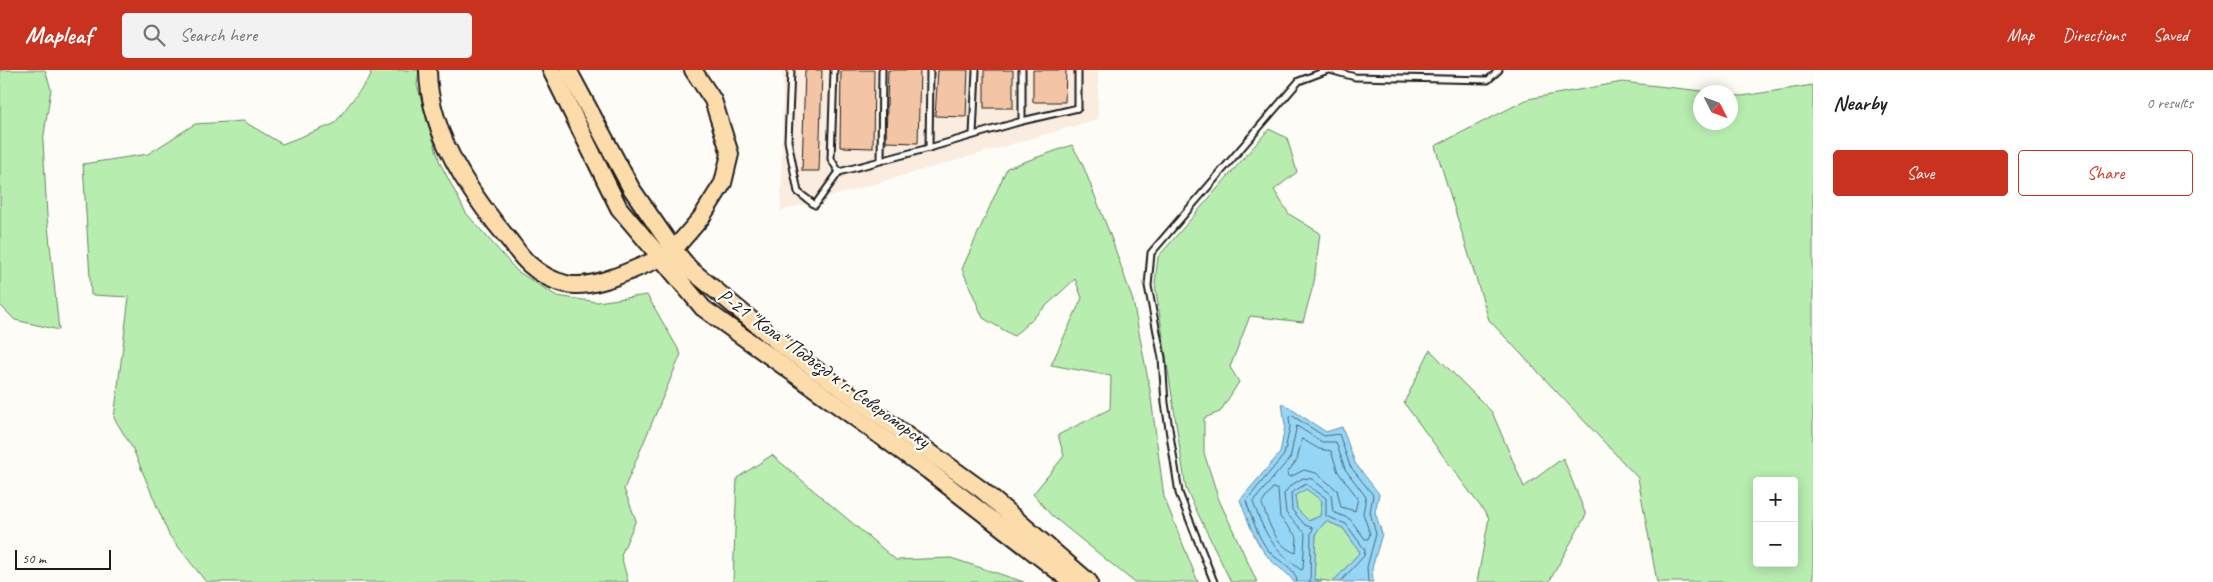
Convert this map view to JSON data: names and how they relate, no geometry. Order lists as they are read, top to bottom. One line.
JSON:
{"streets":{"main road":["Р-21 \"Кола\" Подъезд к г. Североморску"]},"scale_bar":"50 m","north":"bottom right","page":{"header":"Mapleaf","search":"Search here","nav":["Map","Directions","Saved"],"heading":["Nearby","0 results"],"buttons":["Save","Share"],"map_buttons":["+","−"],"scale":"50 m"}}
